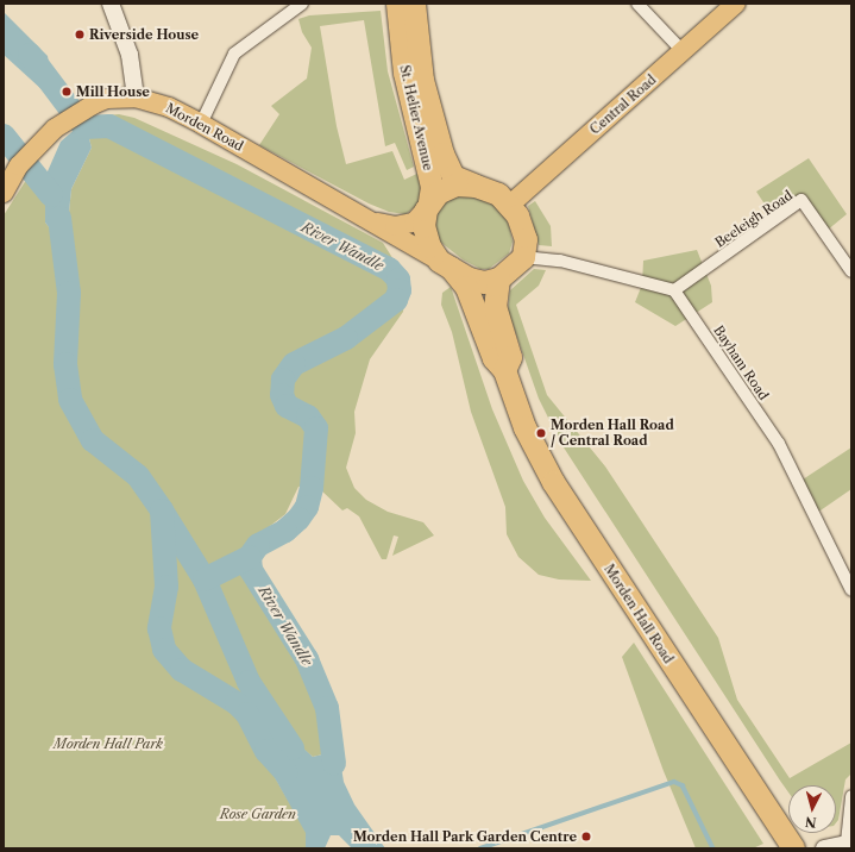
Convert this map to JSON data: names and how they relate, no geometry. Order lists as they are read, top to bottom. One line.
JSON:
{"streets":{"highway":["St. Helier Avenue","Morden Hall Road"],"main road":["Central Road","Morden Road"],"street":["Beeleigh Road","Bayham Road"]},"crossings":[["Central Road","St. Helier Avenue"],["Central Road","Morden Road"],["Central Road","Morden Hall Road"],["St. Helier Avenue","Morden Road"],["St. Helier Avenue","Morden Hall Road"],["Morden Road","Morden Hall Road"],["Beeleigh Road","Bayham Road"]],"water":["River Wandle"],"parks":["Morden Hall Park","Rose Garden"],"places":["Riverside House","Mill House","Morden Hall Road / Central Road","Morden Hall Park Garden Centre"],"north":"bottom"}
